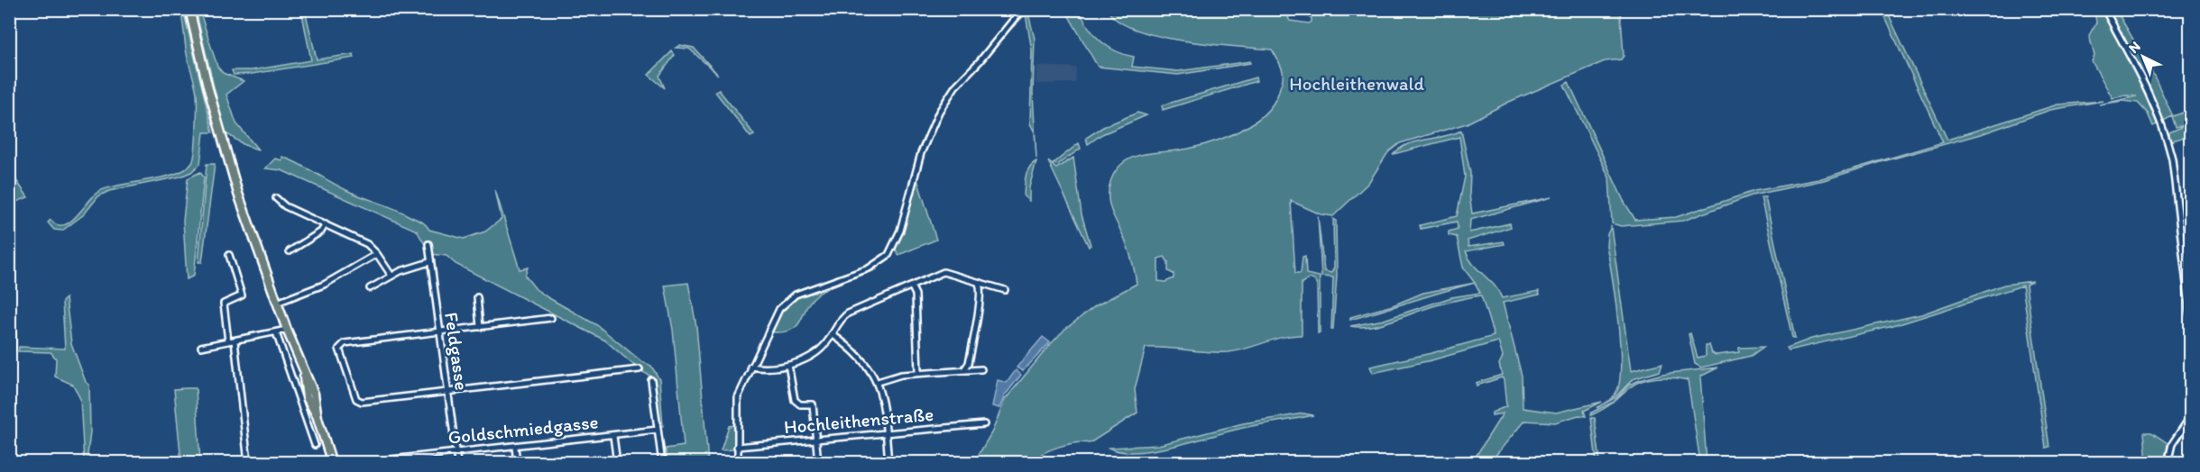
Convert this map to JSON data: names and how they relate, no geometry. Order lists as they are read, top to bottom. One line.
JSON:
{"streets":{"street":["Feldgasse","Hochleithenstraße","Goldschmiedgasse"]},"crossings":[["Feldgasse","Goldschmiedgasse"]],"parks":["Hochleithenwald"],"north":"top left"}
